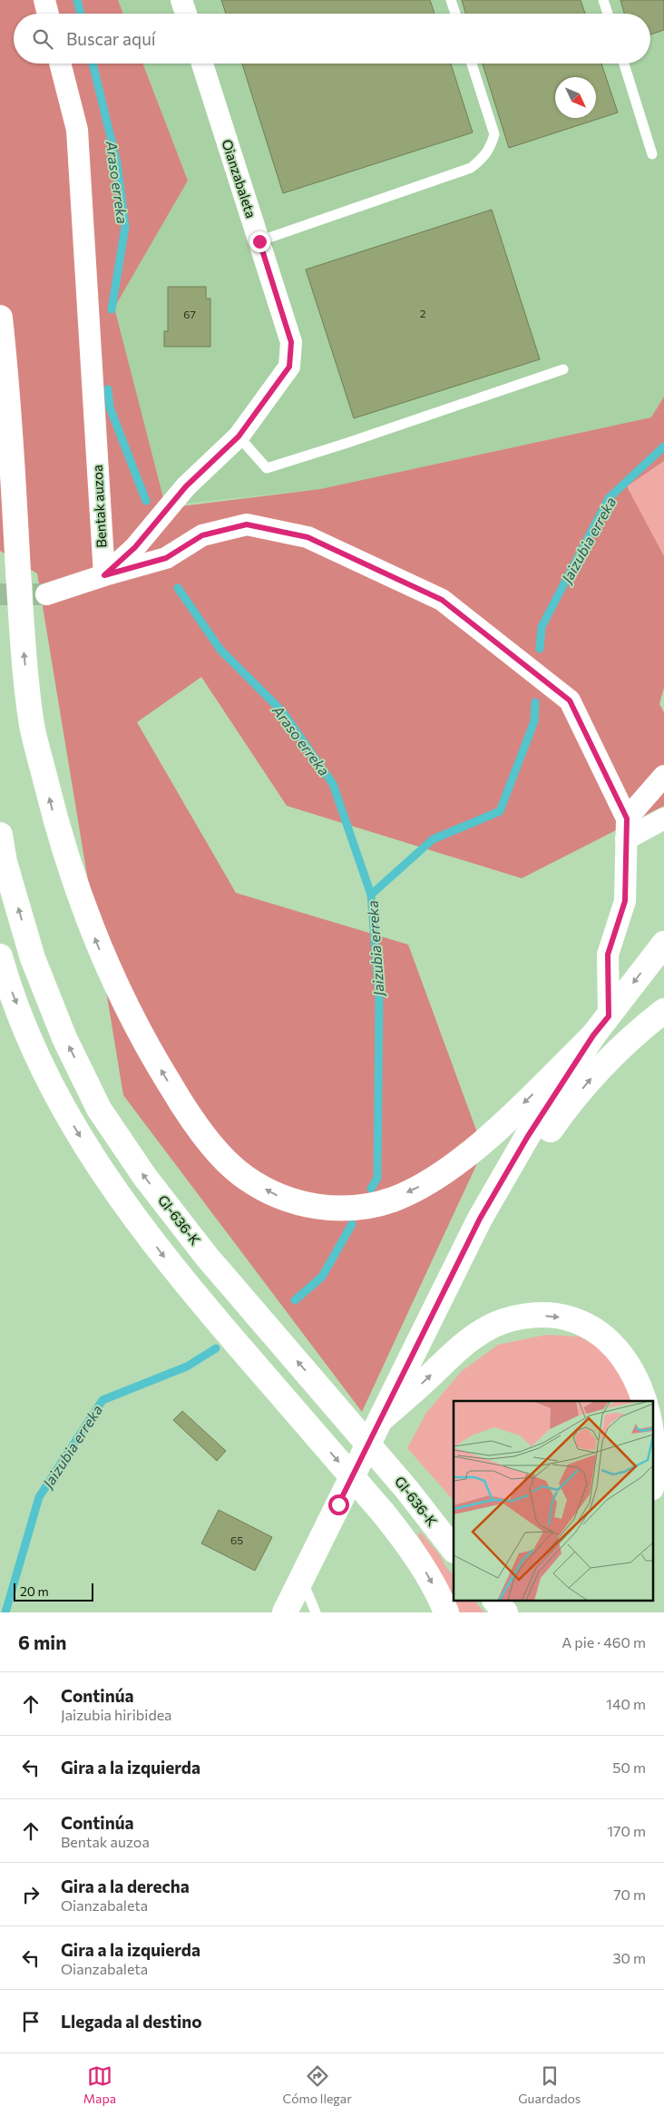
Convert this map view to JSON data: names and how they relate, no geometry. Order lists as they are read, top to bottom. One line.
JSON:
{"streets":{"main road":["GI-636-K"],"street":["Oianzabaleta","Bentak auzoa"]},"crossings":[["Oianzabaleta","Bentak auzoa"]],"water":["Araso erreka","Jaizubia erreka"],"house_numbers":["2","67","65"],"scale_bar":"20 m","north":"bottom right","page":{"search":"Buscar aquí","scale":"20 m","heading":["6 min","A pie · 460 m"],"list":[["Continúa","Jaizubia hiribidea","140 m"],["Gira a la izquierda","50 m"],["Continúa","Bentak auzoa","170 m"],["Gira a la derecha","Oianzabaleta","70 m"],["Gira a la izquierda","Oianzabaleta","30 m"],"Llegada al destino"],"nav":["Mapa","Cómo llegar","Guardados"]}}
